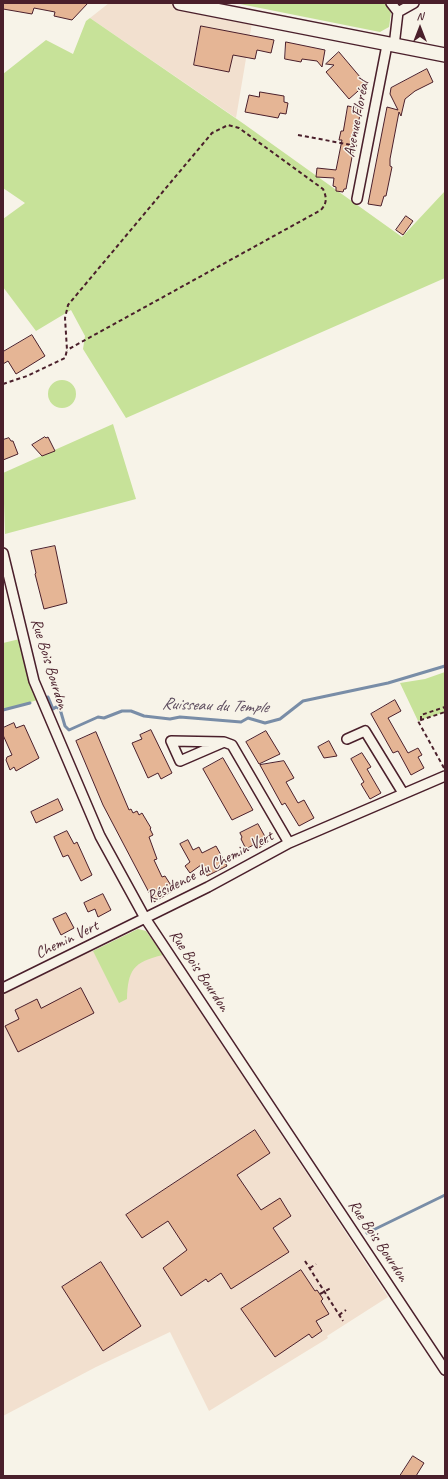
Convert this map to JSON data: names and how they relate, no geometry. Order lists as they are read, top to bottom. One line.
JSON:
{"streets":{"street":["Avenue Floréal","Rue Bois Bourdon","Résidence du Chemin Vert","Chemin Vert"]},"crossings":[["Rue Bois Bourdon","Résidence du Chemin Vert"],["Rue Bois Bourdon","Chemin Vert"],["Résidence du Chemin Vert","Chemin Vert"]],"water":["Ruisseau du Temple"],"north":"top"}
